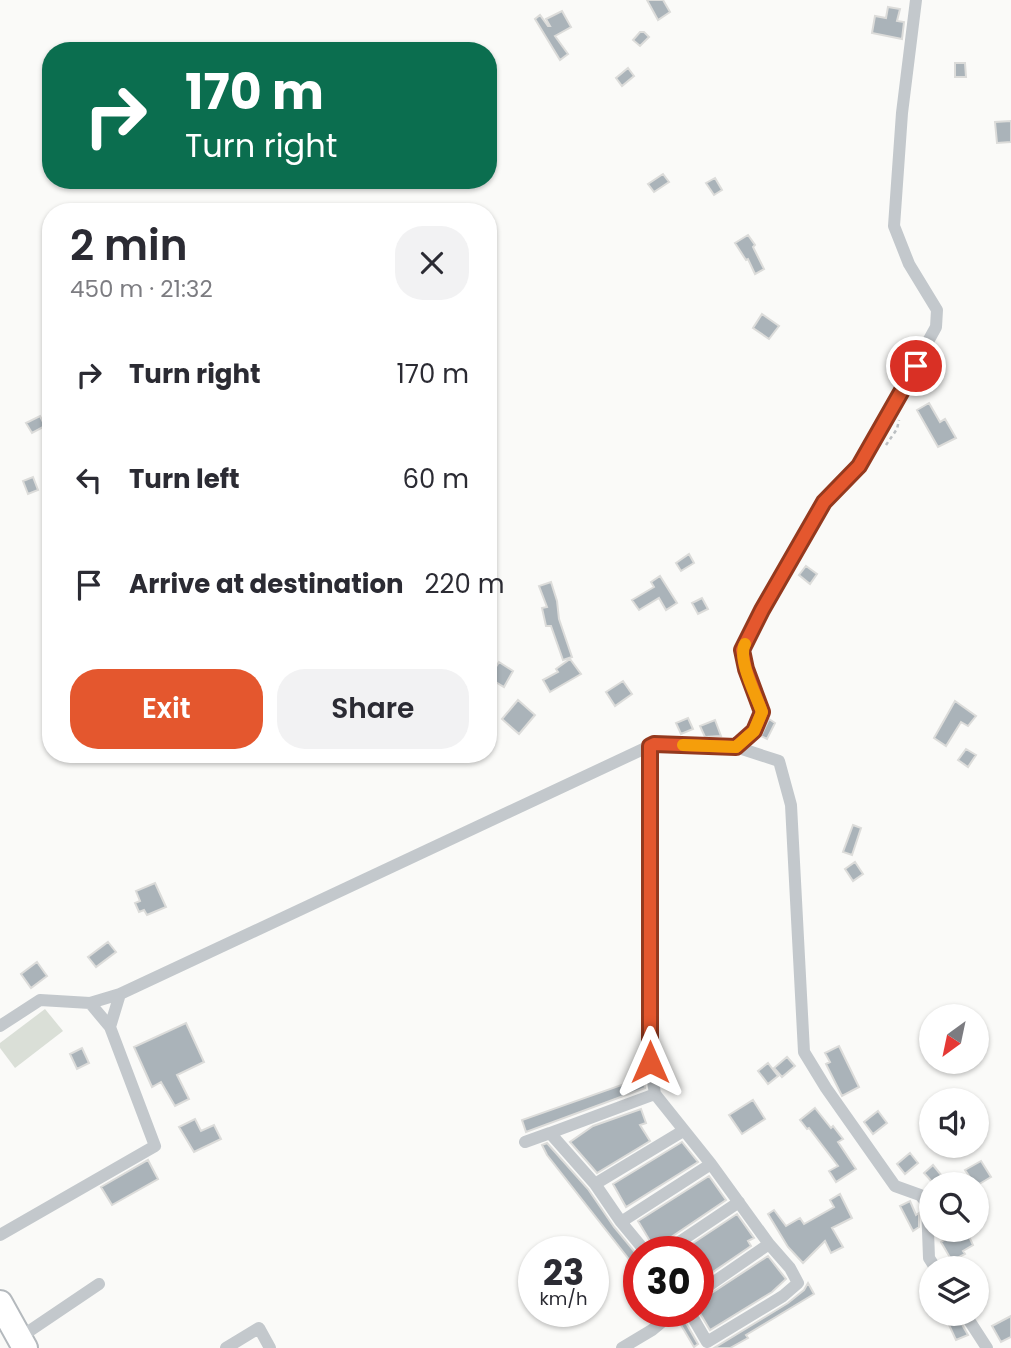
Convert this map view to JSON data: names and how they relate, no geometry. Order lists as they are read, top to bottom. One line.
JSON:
{"north":"bottom left","page":{"turn":["170 m","Turn right"],"heading":["2 min","450 m · 21:32"],"list":[{"name":"Turn right","value":"170 m"},{"name":"Turn left","value":"60 m"},{"name":"Arrive at destination","value":"220 m"}],"buttons":["Exit","Share"],"speed":"23 km/h","limit":"30"}}
